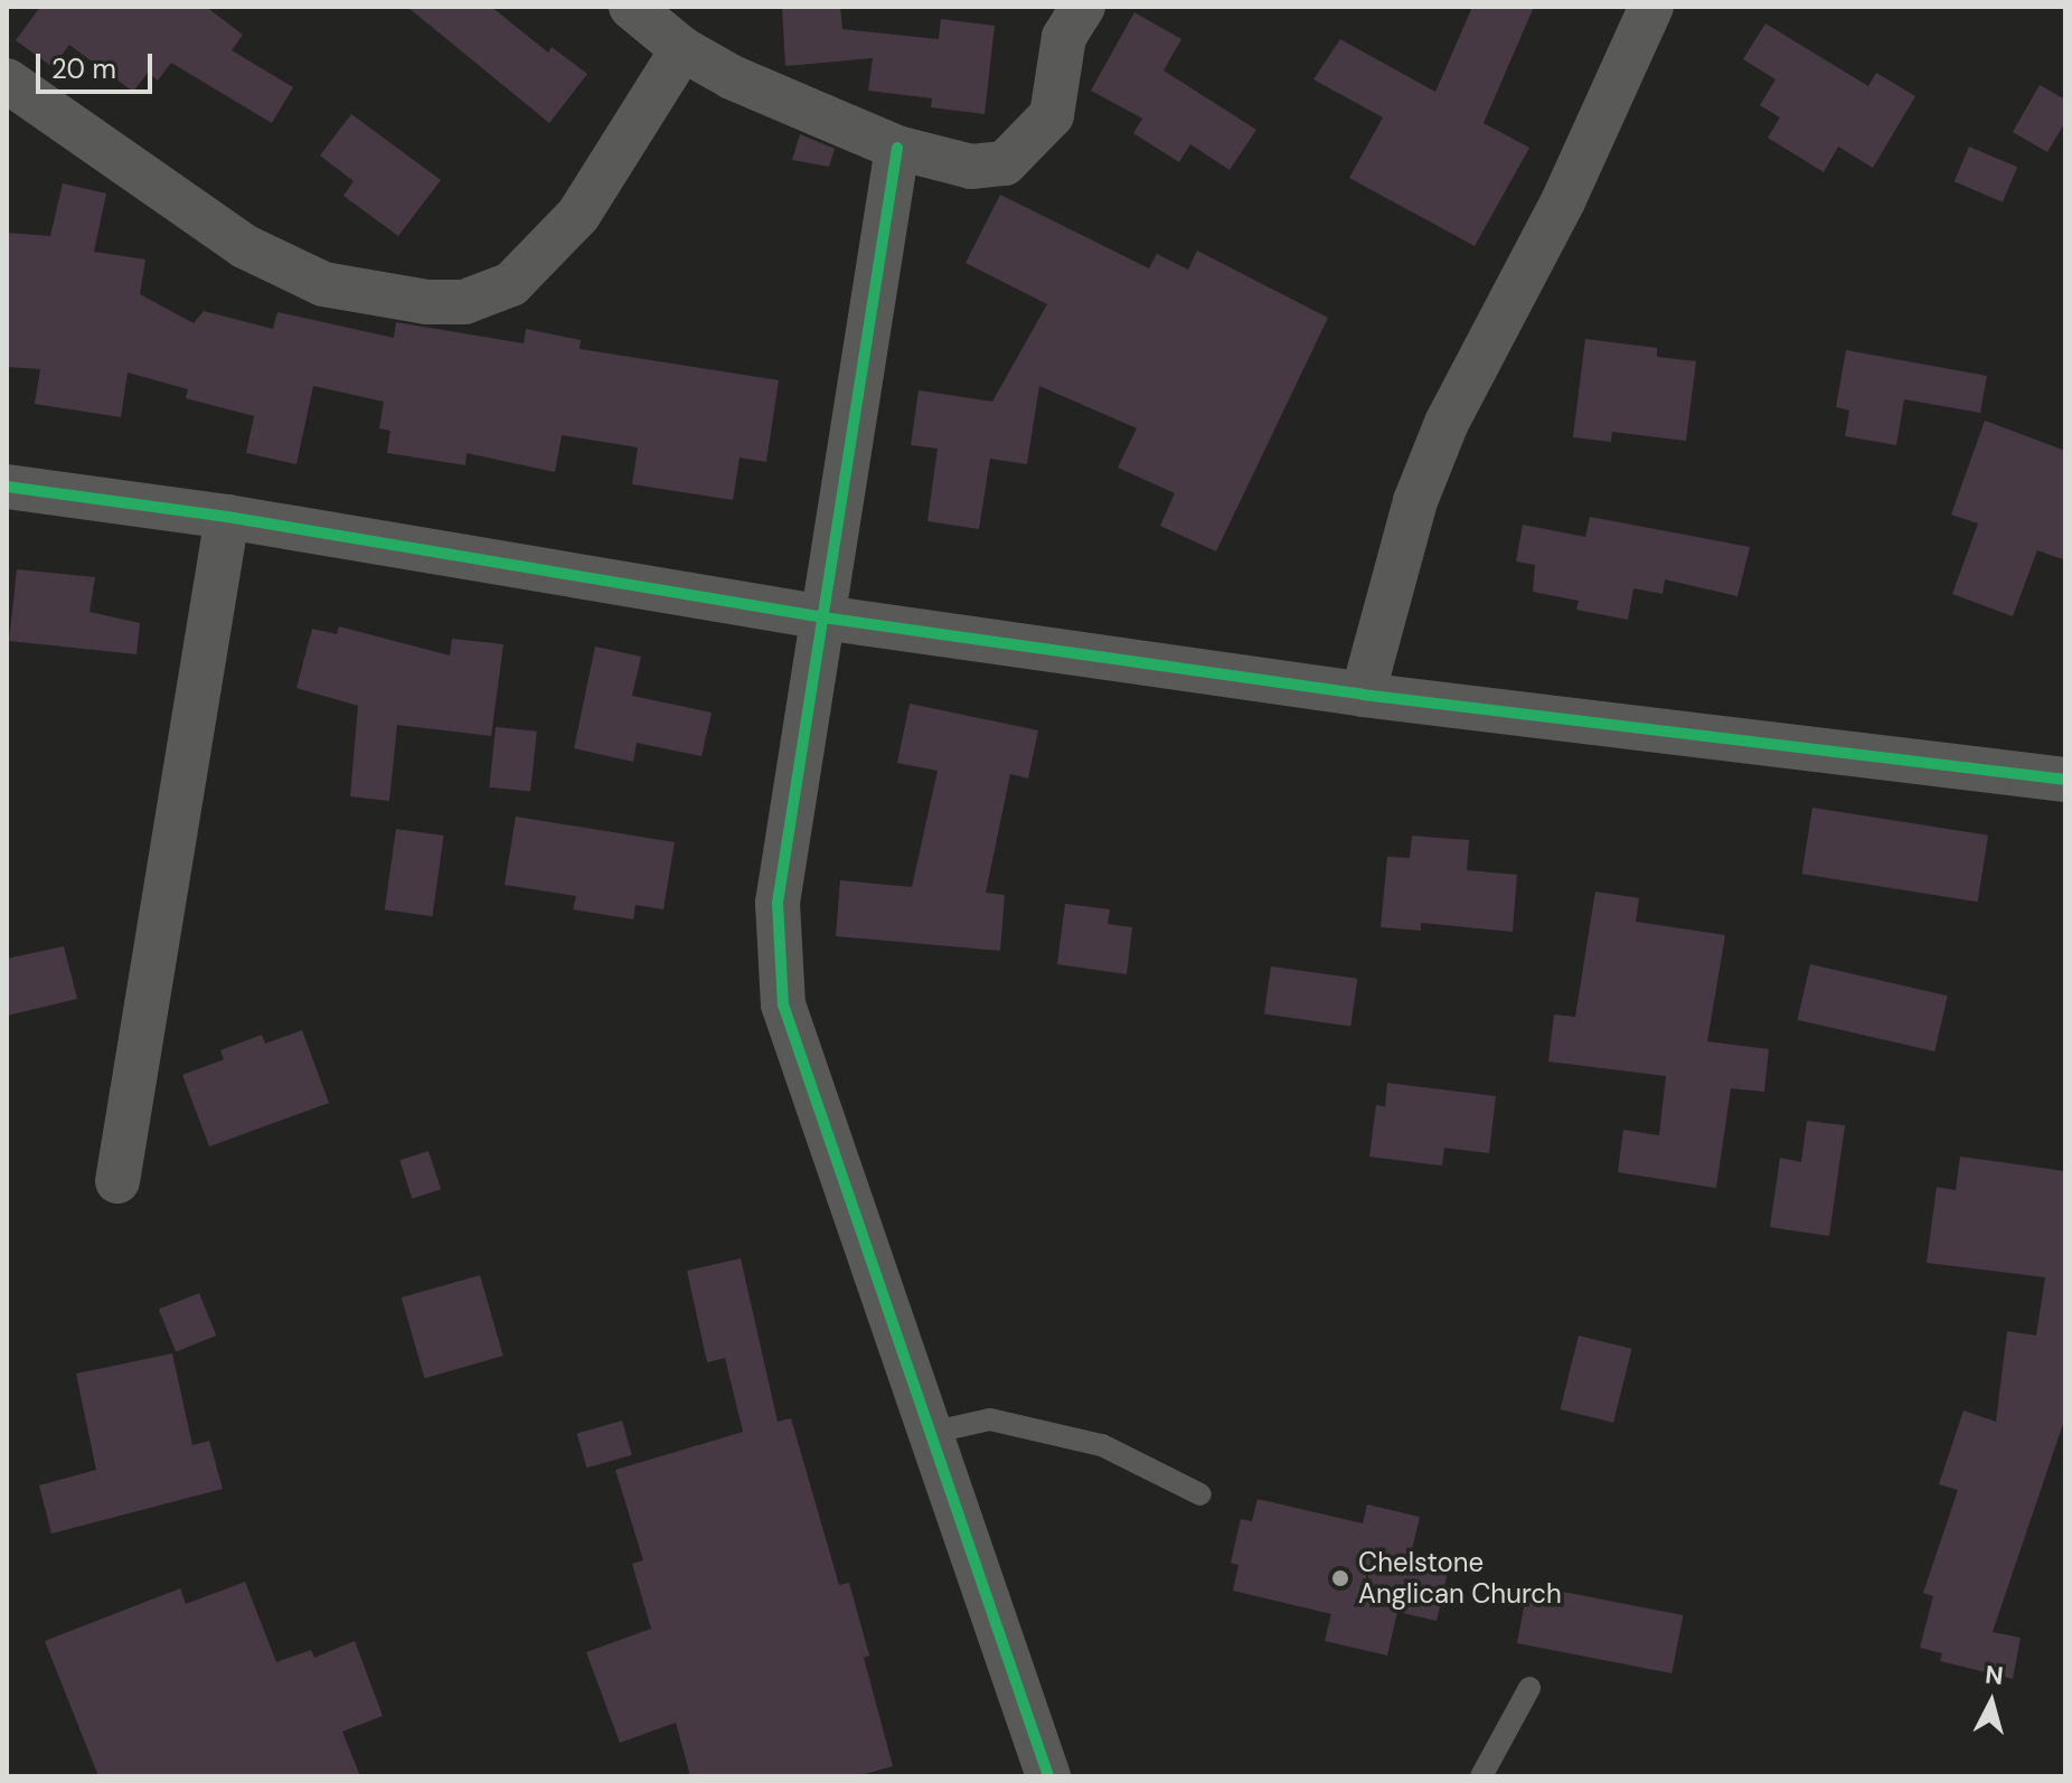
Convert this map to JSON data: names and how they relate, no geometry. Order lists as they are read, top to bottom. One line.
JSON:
{"places":["Chelstone Anglican Church"],"scale_bar":"20 m","north":"top"}
